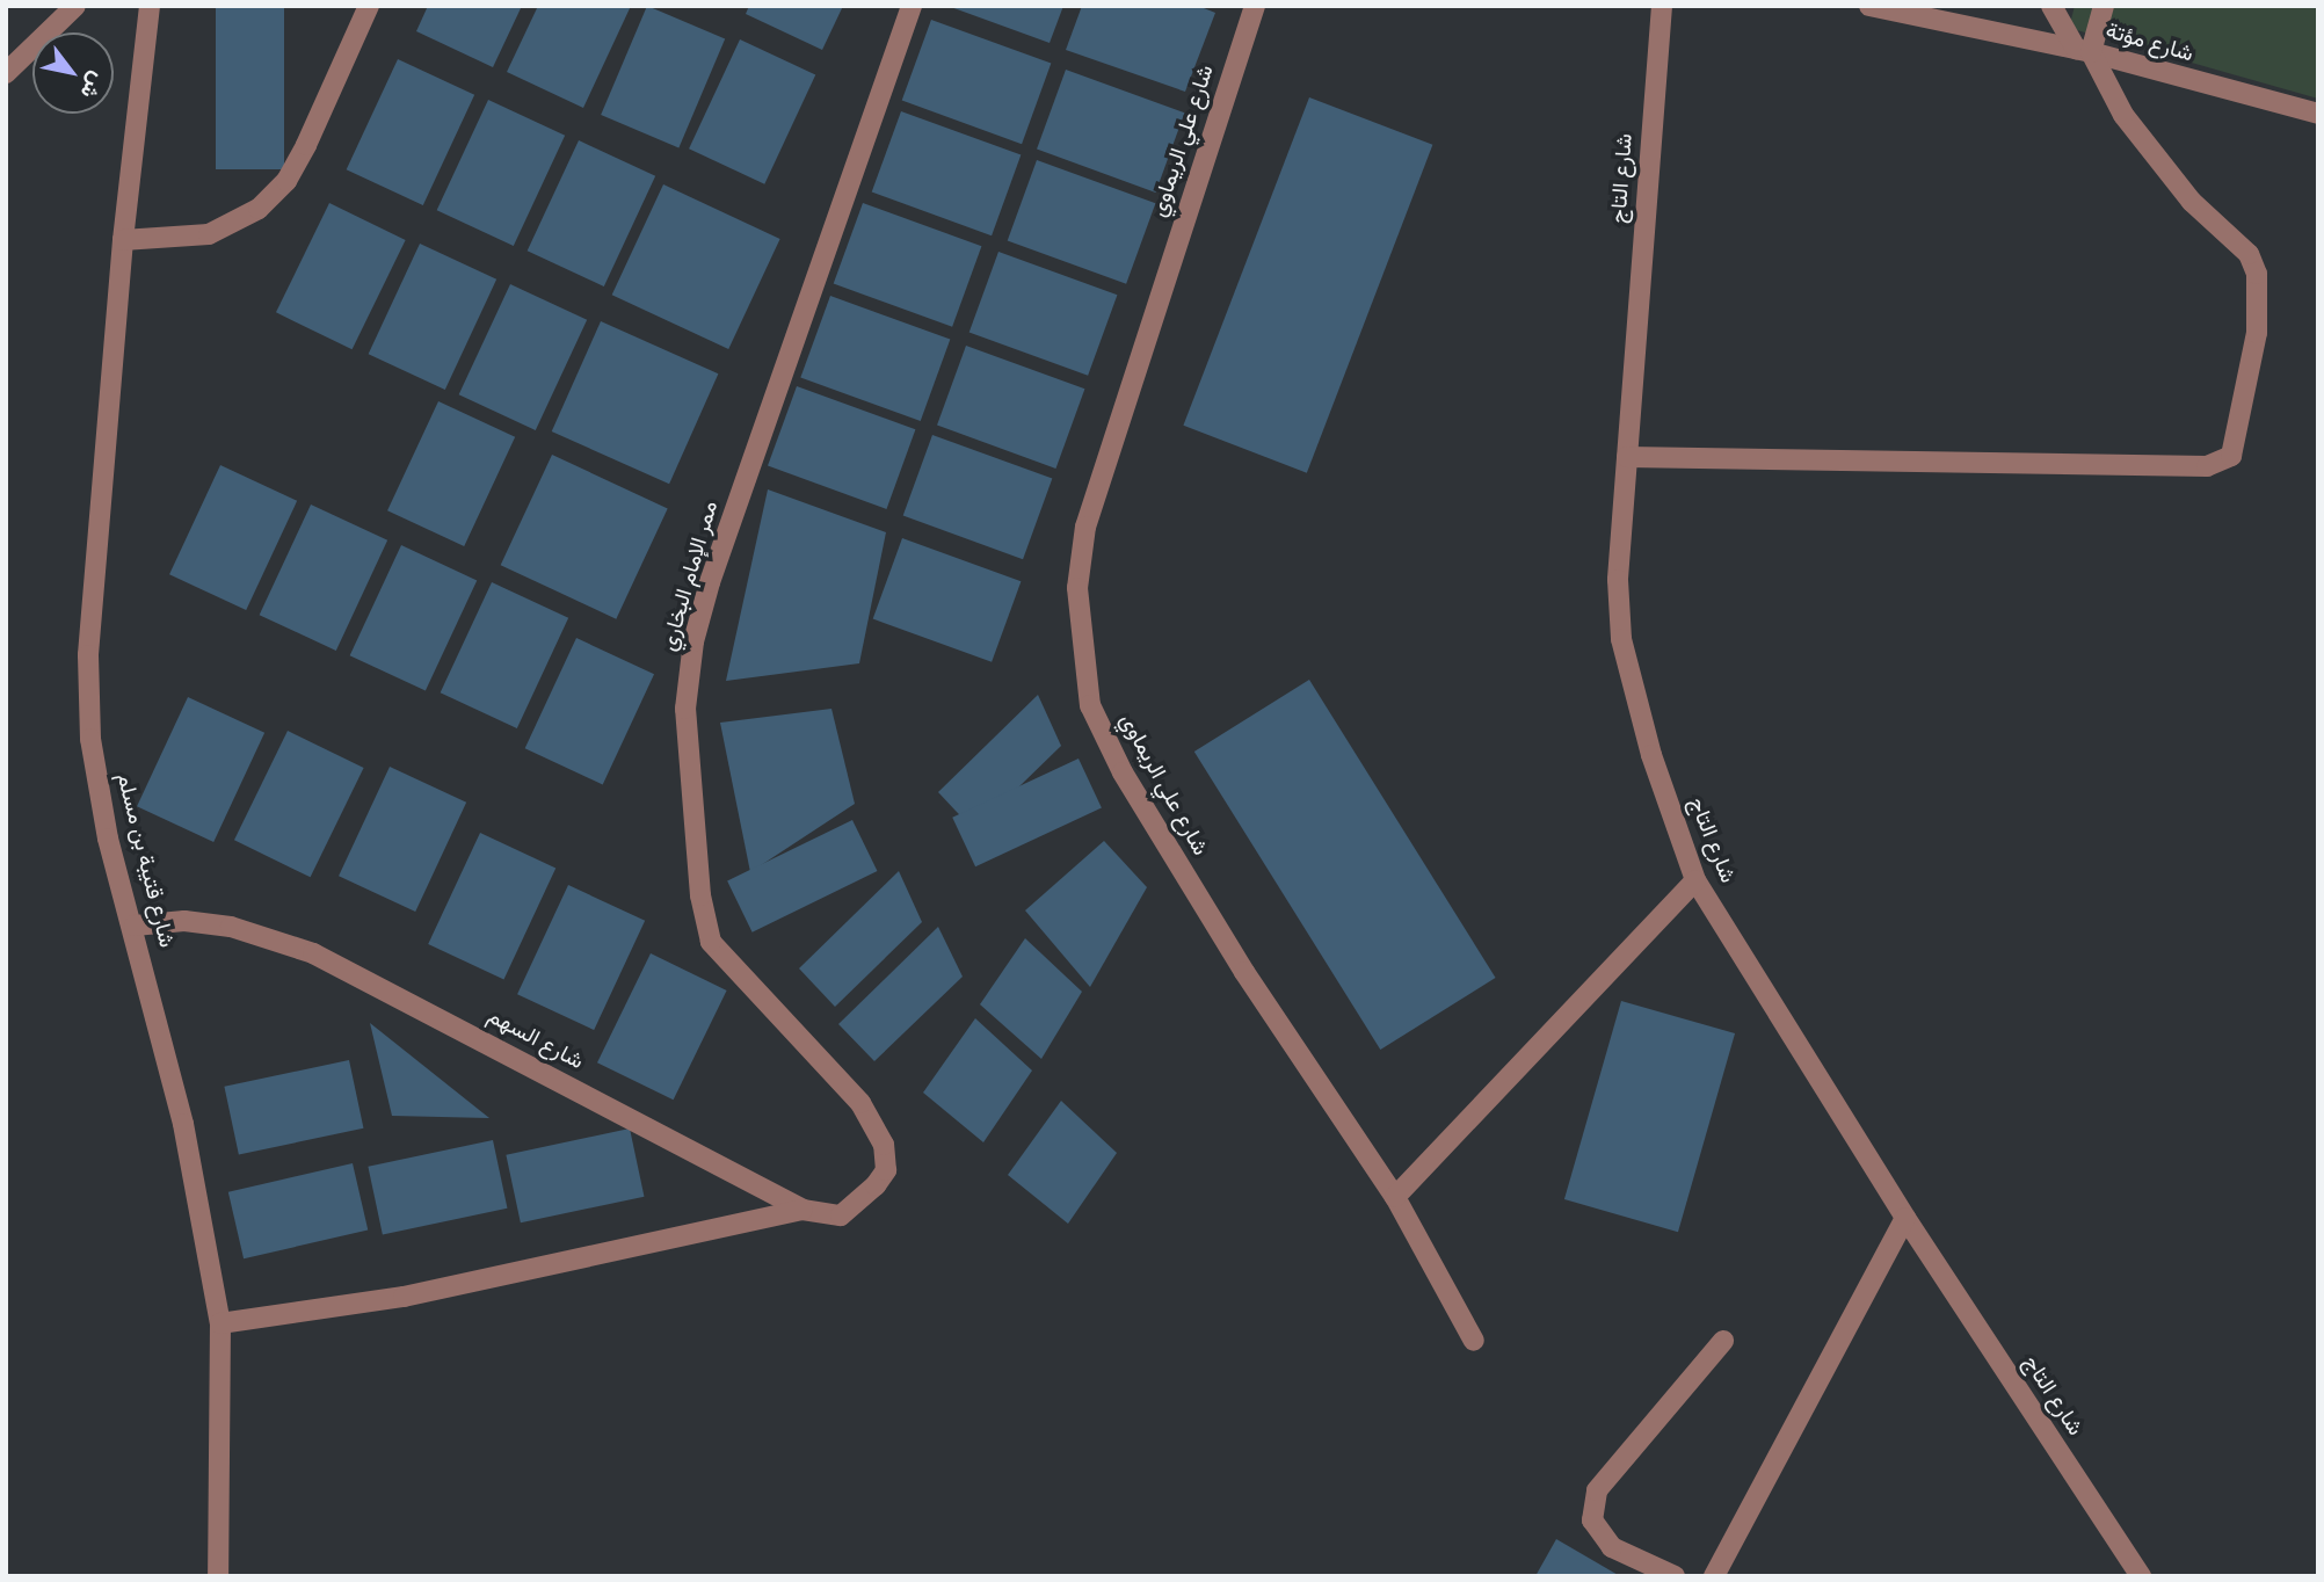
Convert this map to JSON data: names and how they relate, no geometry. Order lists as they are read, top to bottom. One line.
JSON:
{"streets":{"street":["شارع مؤتة","شارع علي الريماوي","شارع التاج","ممر الإمام البخاري","شارع قتيبة بن مسلم","شارع السهم"]},"crossings":[["ممر الإمام البخاري","شارع السهم"],["شارع قتيبة بن مسلم","شارع السهم"]],"north":"bottom right"}
